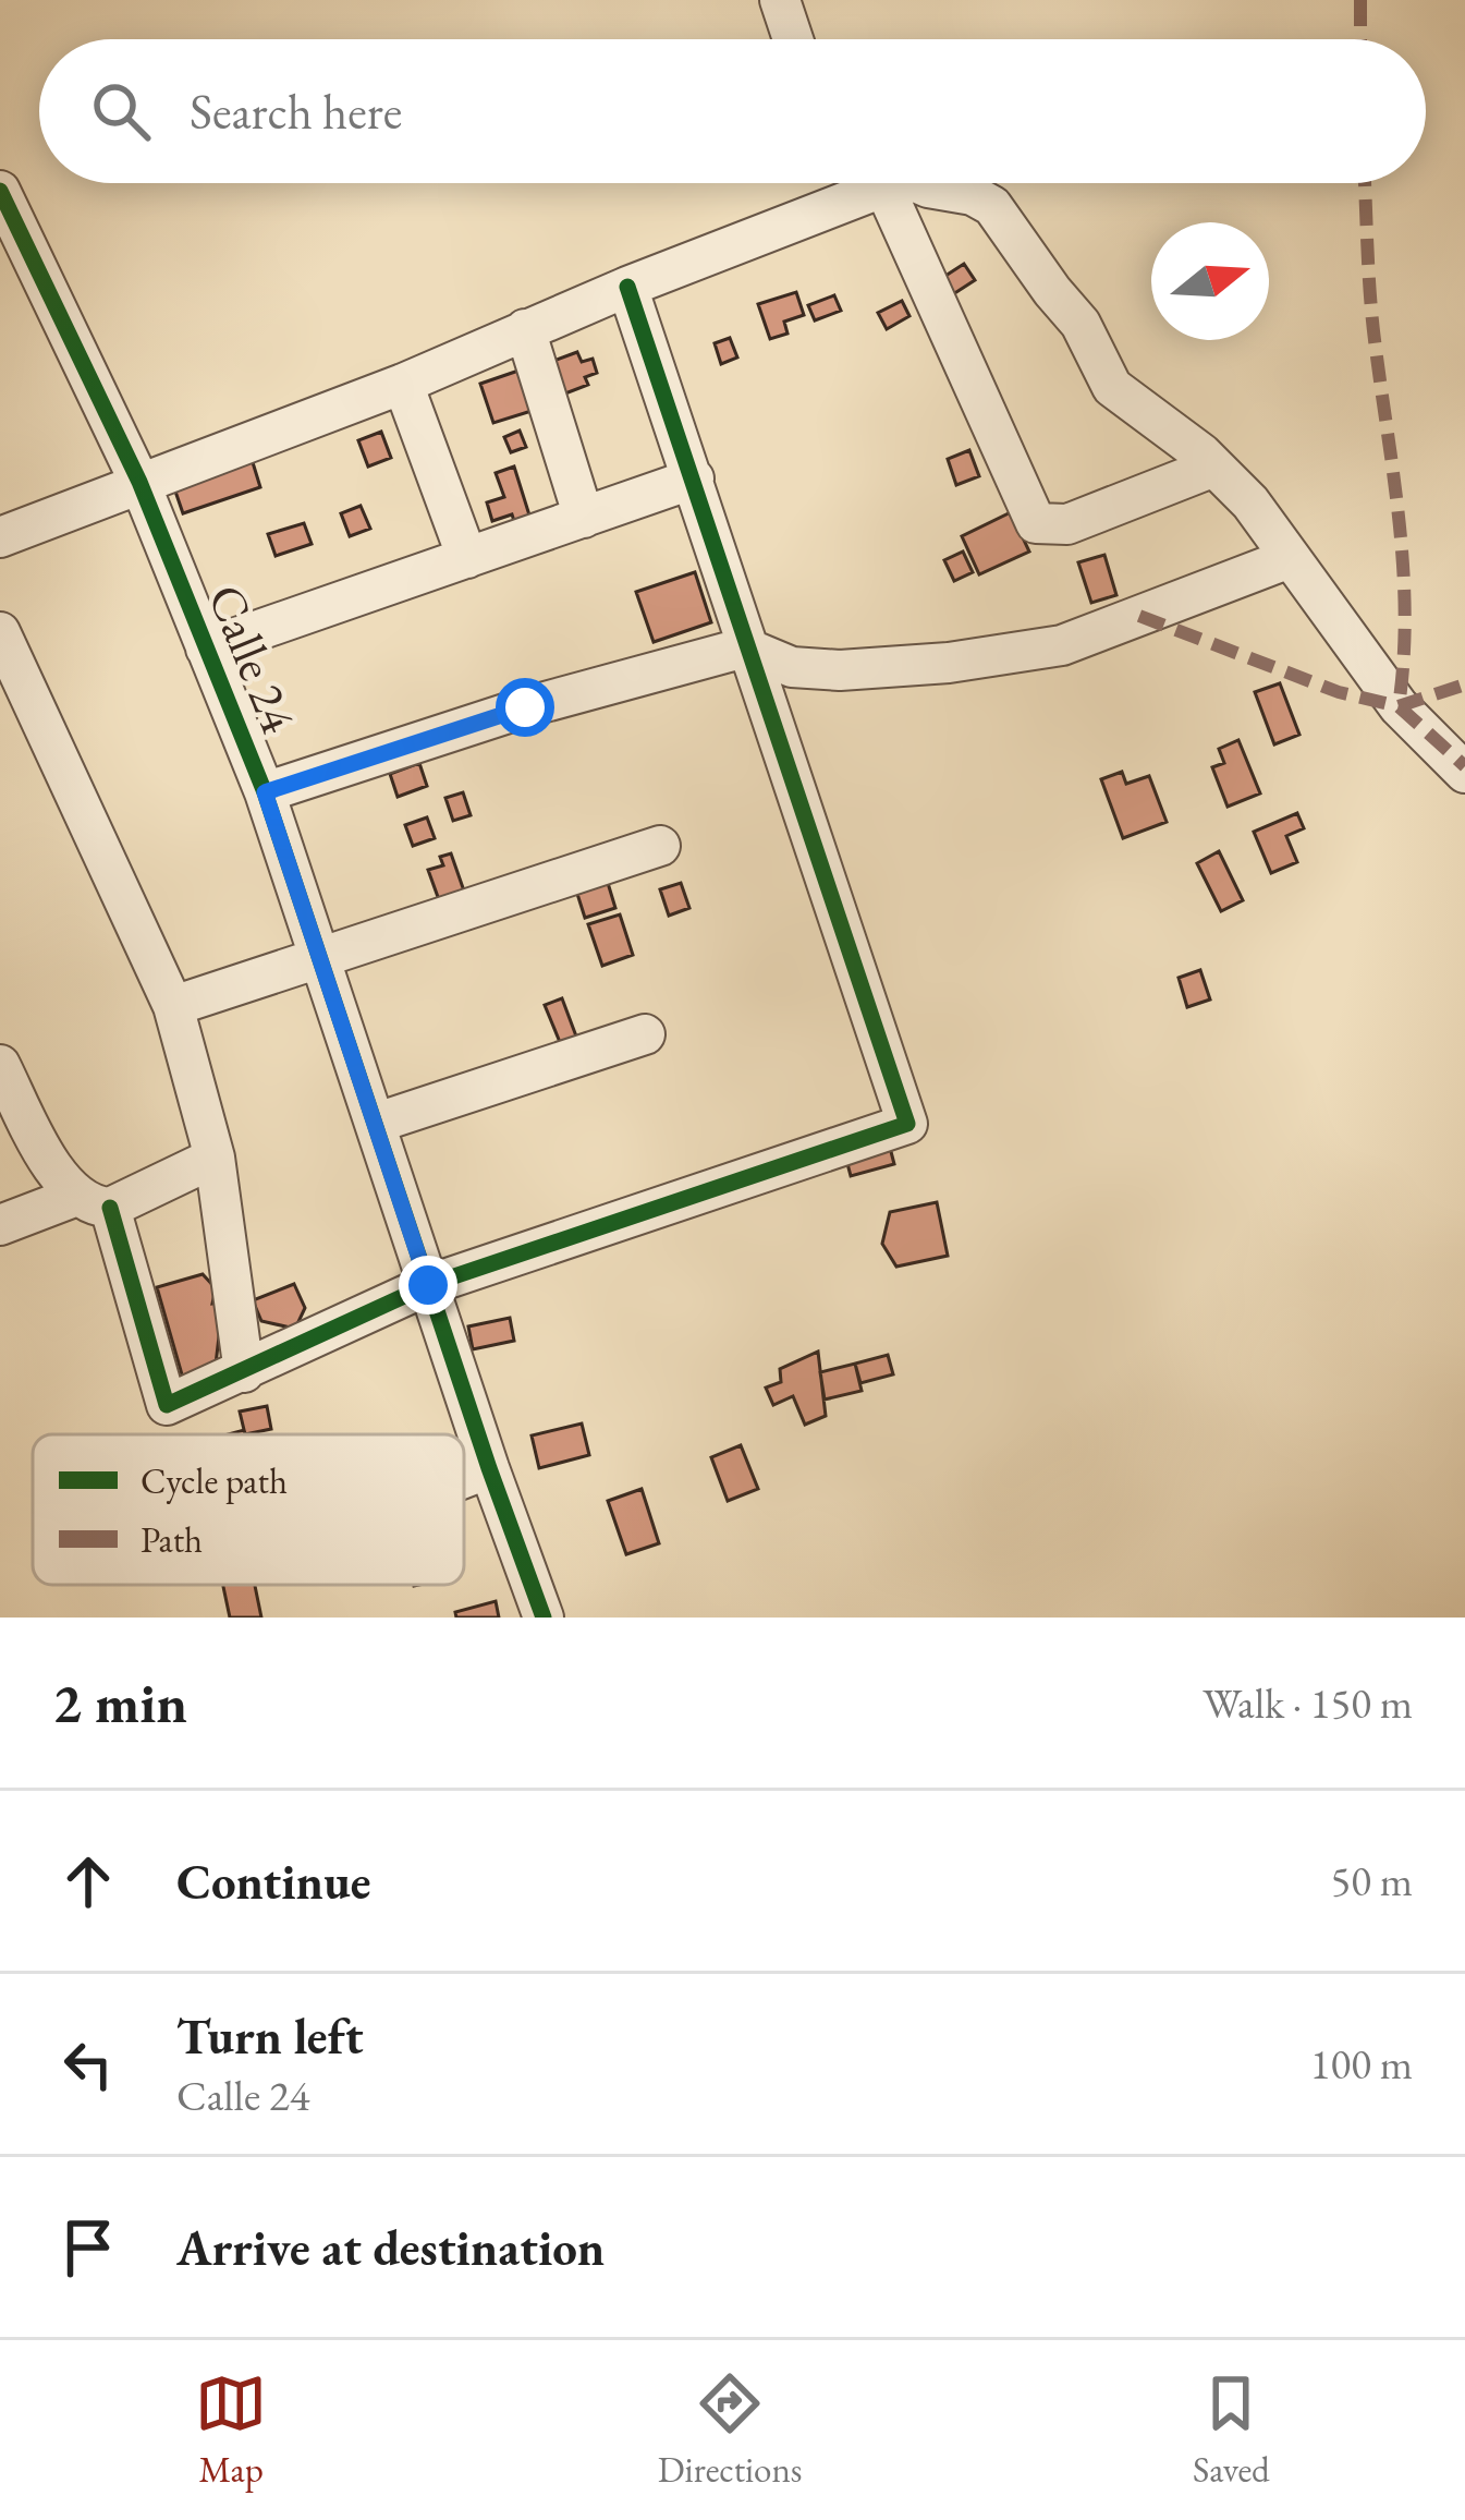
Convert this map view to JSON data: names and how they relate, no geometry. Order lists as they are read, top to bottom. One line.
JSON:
{"streets":{"street":["Calle 24"]},"legend":["Cycle path","Path"],"north":"right","page":{"search":"Search here","heading":["2 min","Walk · 150 m"],"list":[["Continue","50 m"],["Turn left","Calle 24","100 m"],"Arrive at destination"],"nav":["Map","Directions","Saved"]}}
